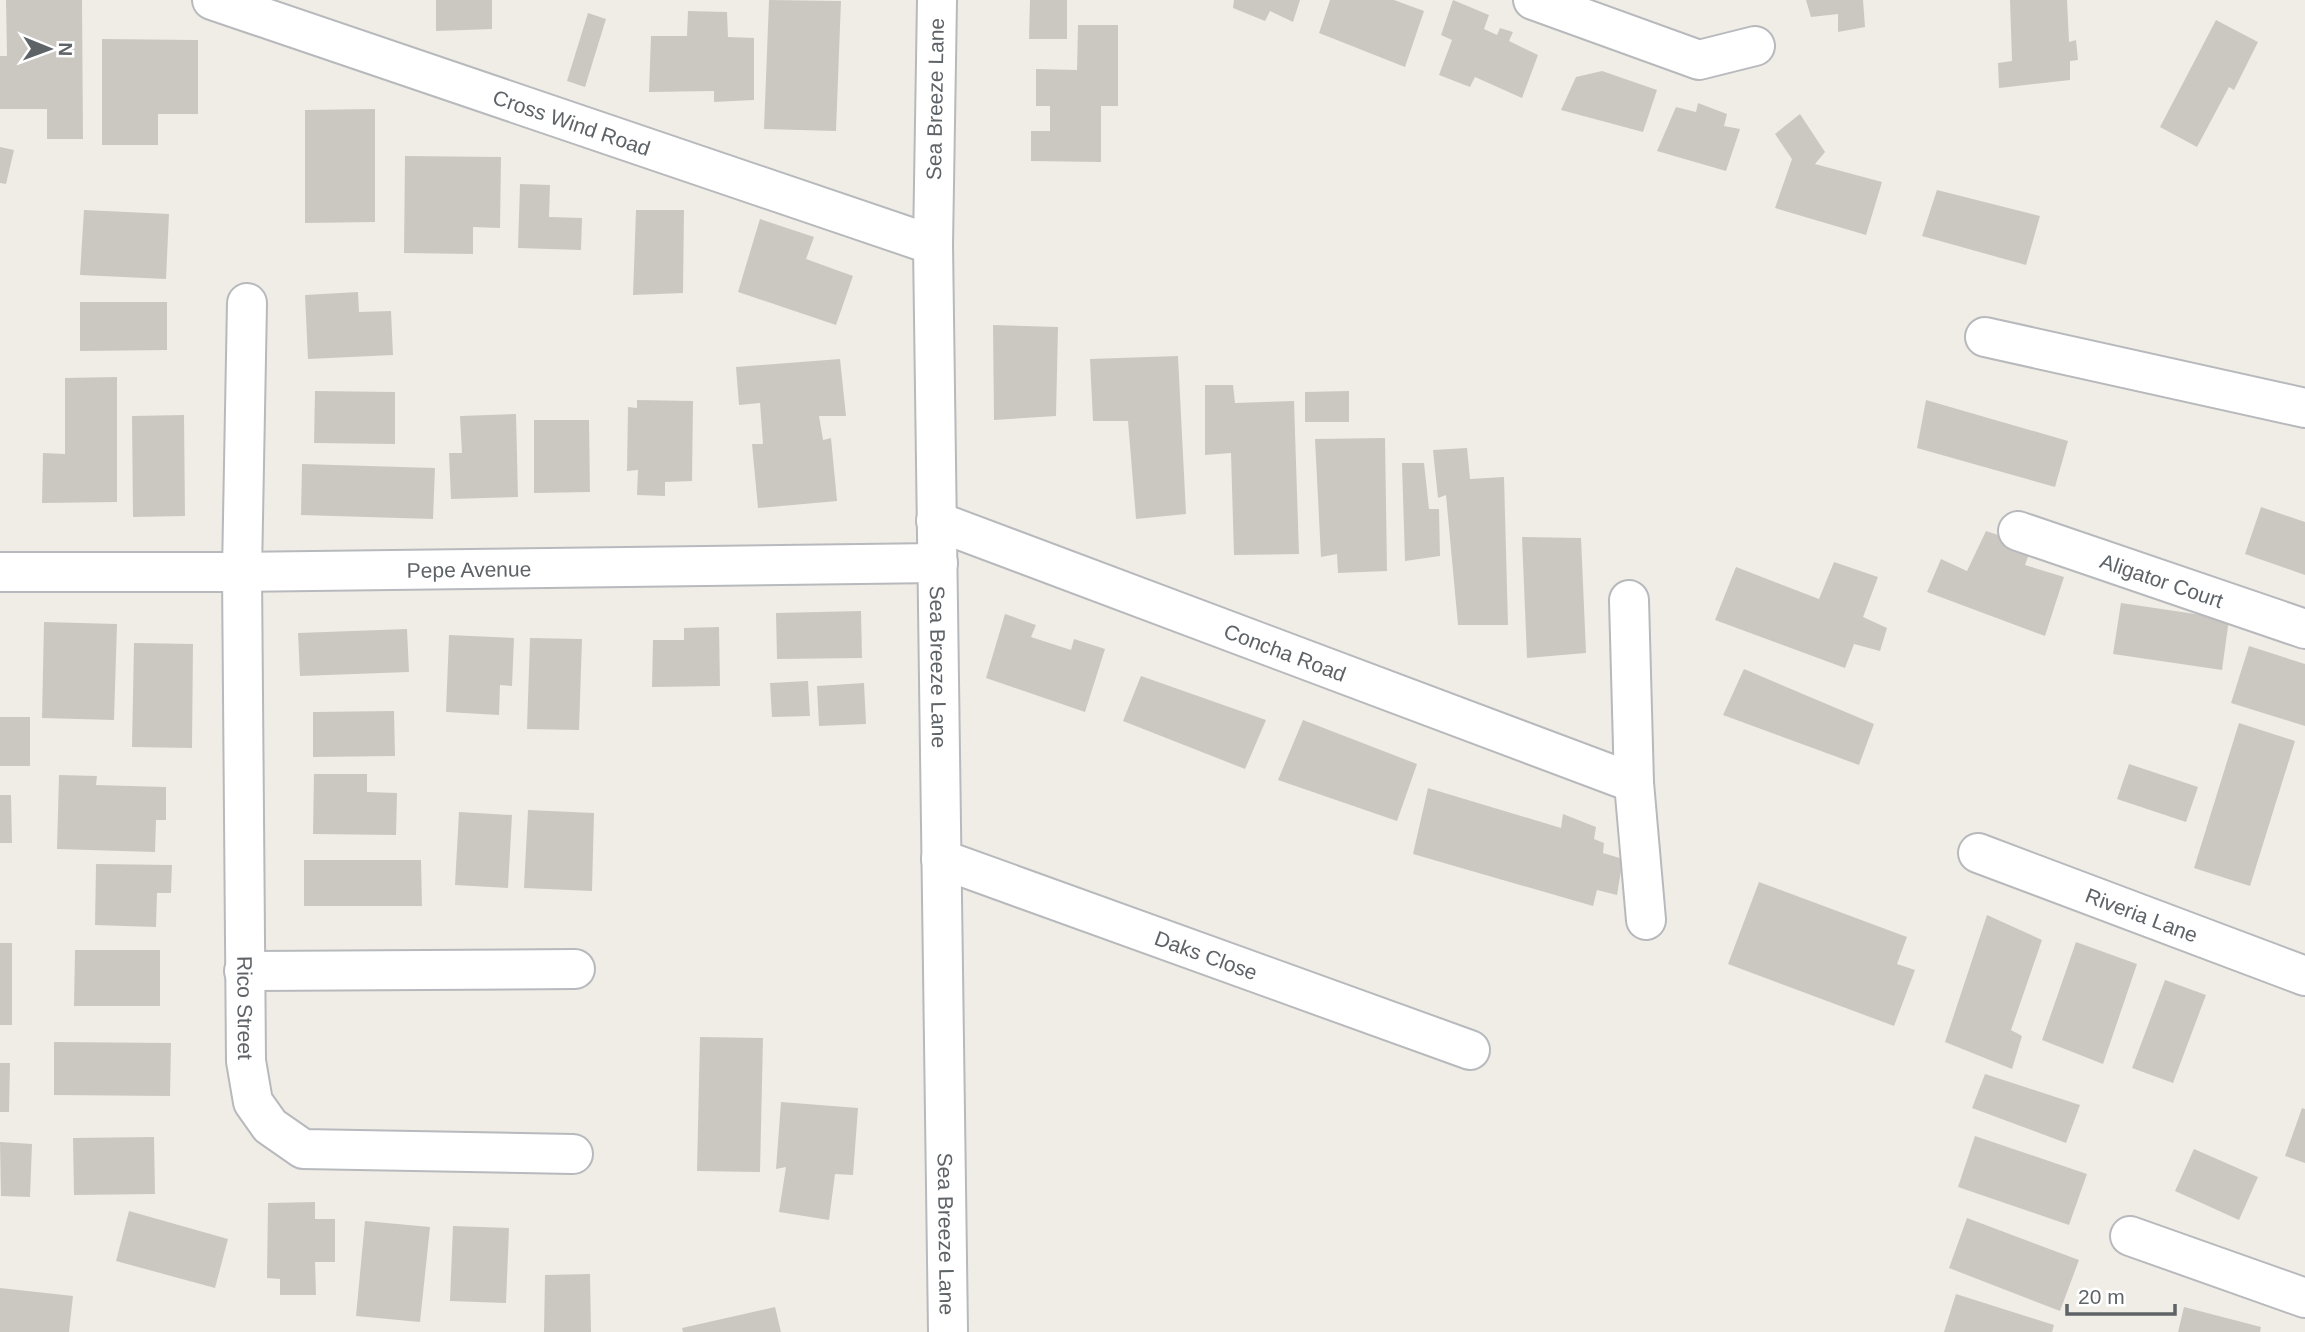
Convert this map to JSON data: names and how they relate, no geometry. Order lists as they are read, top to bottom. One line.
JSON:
{"streets":{"street":["Sea Breeze Lane","Cross Wind Road","Pepe Avenue","Aligator Court","Concha Road","Riveria Lane","Daks Close","Rico Street"]},"crossings":[["Sea Breeze Lane","Cross Wind Road"],["Sea Breeze Lane","Pepe Avenue"],["Sea Breeze Lane","Concha Road"],["Sea Breeze Lane","Daks Close"],["Pepe Avenue","Rico Street"]],"scale_bar":"20 m","north":"right"}
